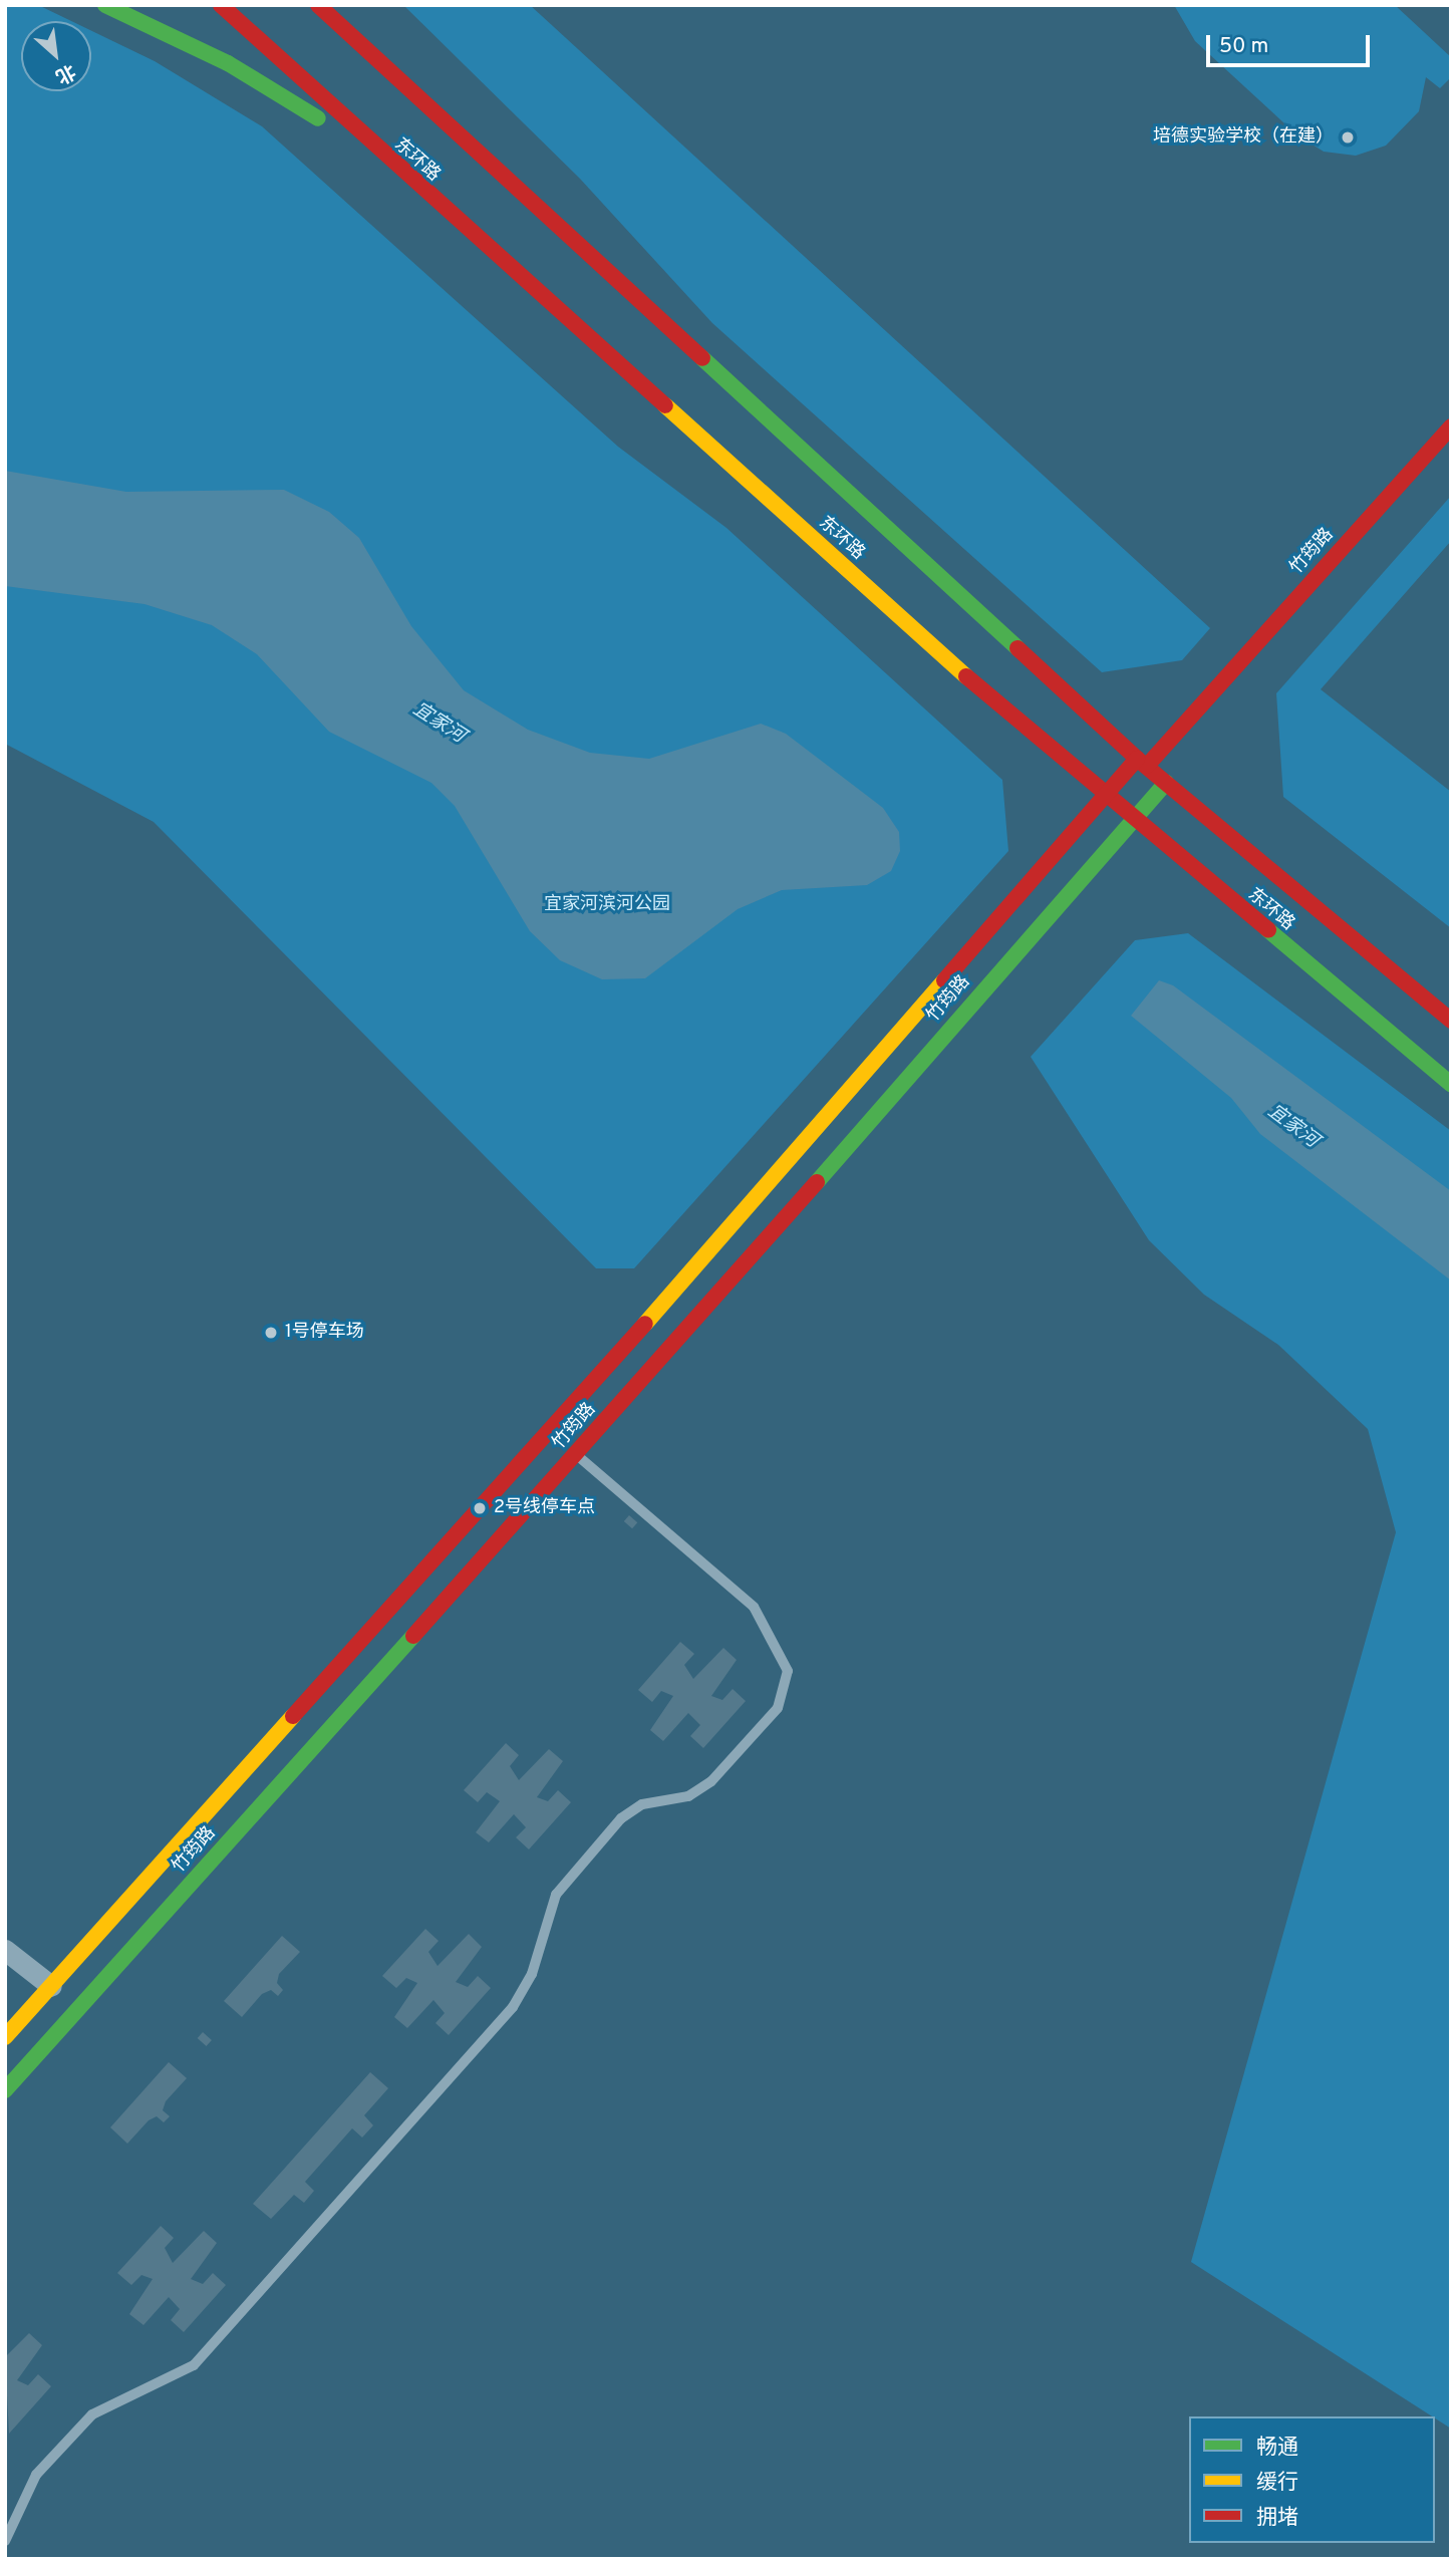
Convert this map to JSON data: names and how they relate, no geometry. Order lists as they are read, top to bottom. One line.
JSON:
{"streets":{"main road":["东环路","竹筠路"]},"crossings":[["东环路","竹筠路"]],"water":["宜家河"],"parks":["宜家河滨河公园"],"places":["培德实验学校（在建）","1号停车场","2号线停车点"],"legend":["畅通","缓行","拥堵"],"scale_bar":"50 m","north":"bottom right"}
